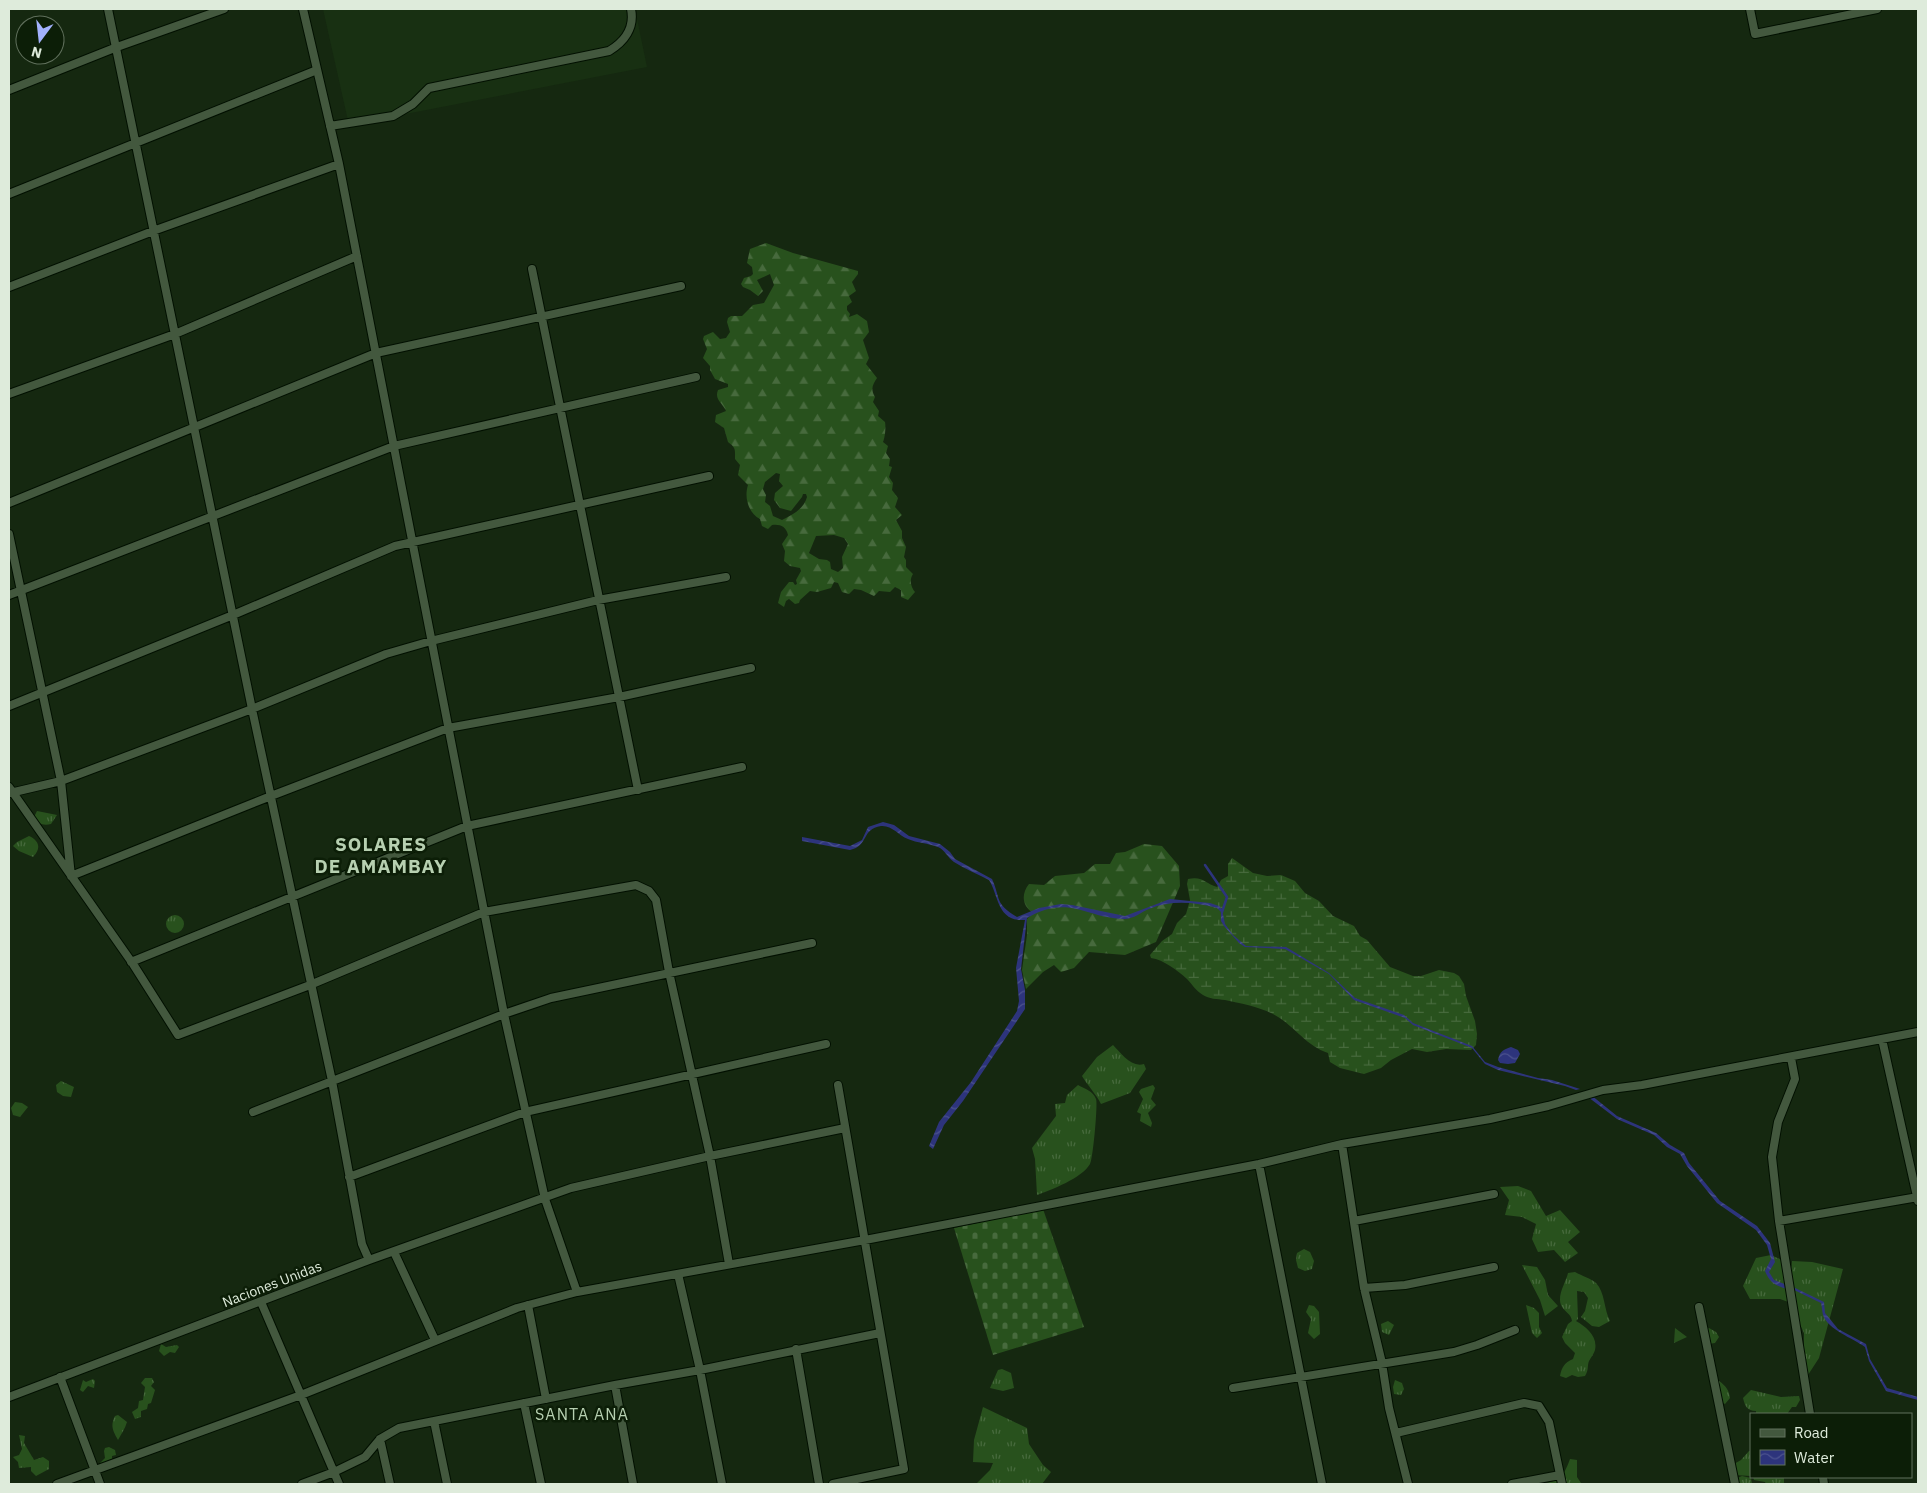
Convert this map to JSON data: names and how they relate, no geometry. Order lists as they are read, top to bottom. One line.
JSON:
{"streets":{"street":["Naciones Unidas"]},"districts":["SOLARES DE AMAMBAY","SANTA ANA"],"legend":["Road","Water"],"north":"bottom"}
